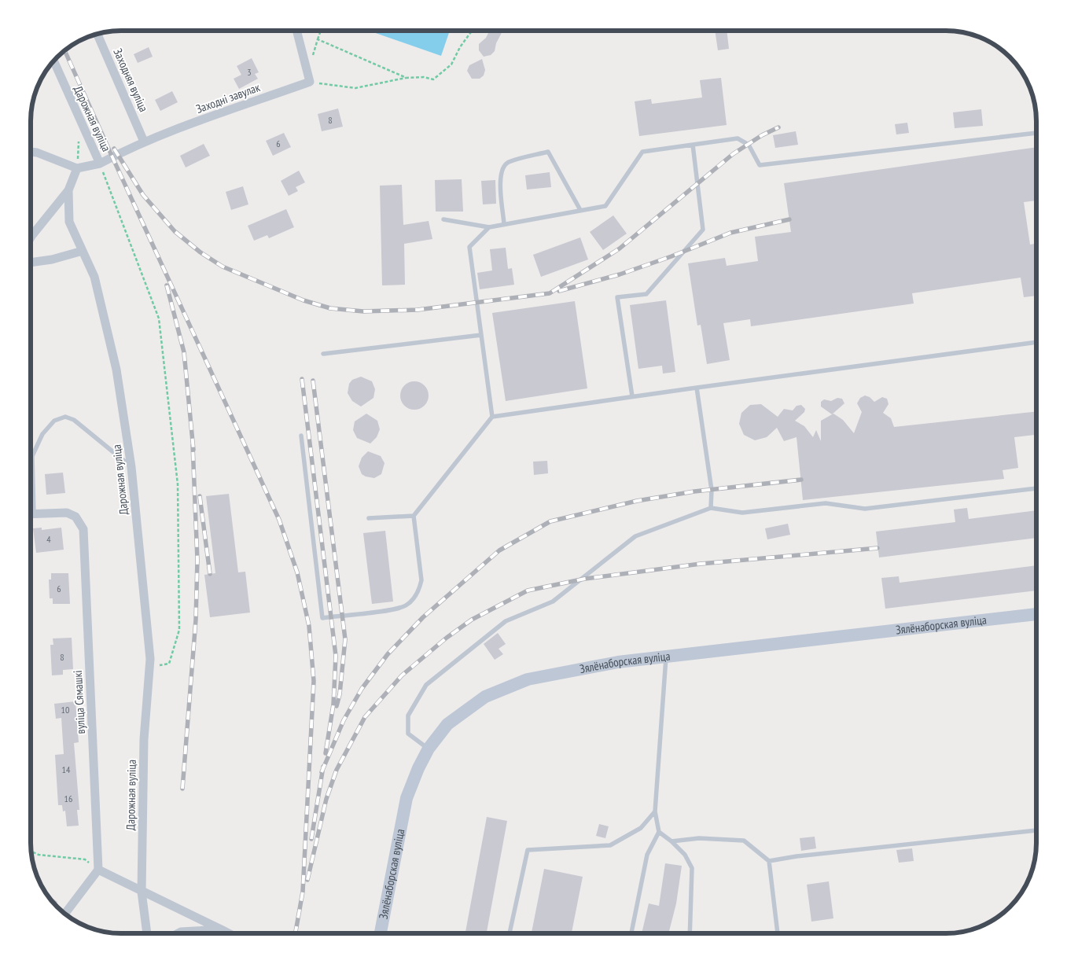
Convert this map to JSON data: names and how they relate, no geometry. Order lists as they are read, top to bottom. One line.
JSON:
{"streets":{"main road":["Зялёнаборская вуліца"],"street":["Заходняя вуліца","Заходні завулак","Дарожная вуліца","вуліца Сямашкі"]},"crossings":[["Заходняя вуліца","Заходні завулак"],["Заходні завулак","Дарожная вуліца"]],"house_numbers":["3","8","6","4","6","8","10","14","16"]}
